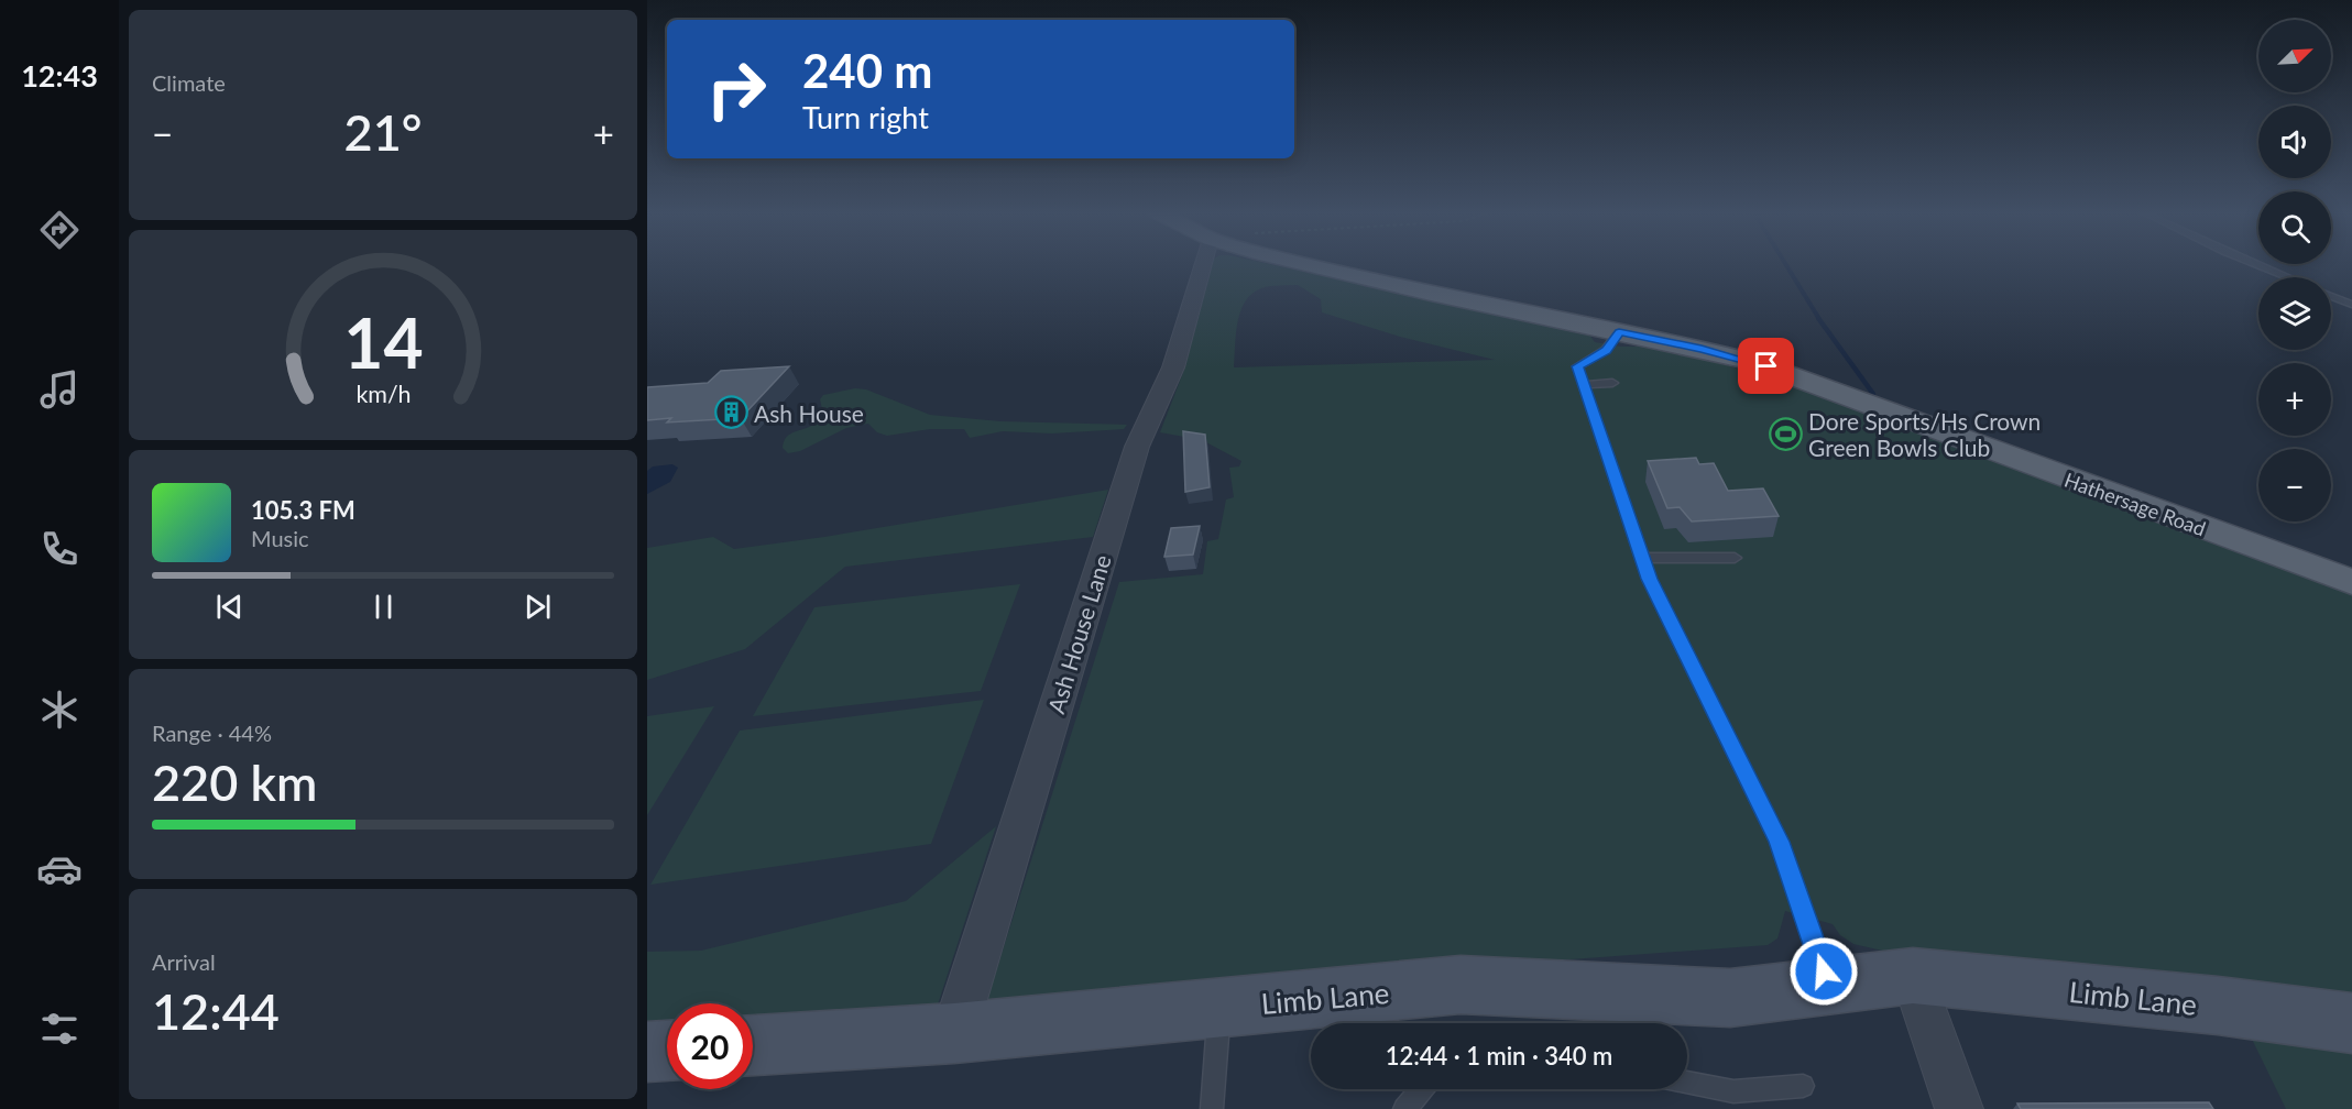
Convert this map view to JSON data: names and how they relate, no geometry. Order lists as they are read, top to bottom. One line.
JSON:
{"streets":{"main road":["Hathersage Road"],"street":["Ash House Lane","Limb Lane"]},"crossings":[["Ash House Lane","Limb Lane"]],"places":{"building":["Ash House"],"sports":["Dore Sports/Hs Crown Green Bowls Club"]},"north":"top right","page":{"tabs":"12:43","tile":["Climate",["Range · 44%","220 km"],["Arrival","12:44"]],"map_buttons":["+","−"],"turn":["240 m","Turn right"],"heat":["−","21°","+"],"song":["105.3 FM","Music"],"limit":"20","trip":"12:44 · 1 min · 340 m","gauge":["14","km/h"]}}
